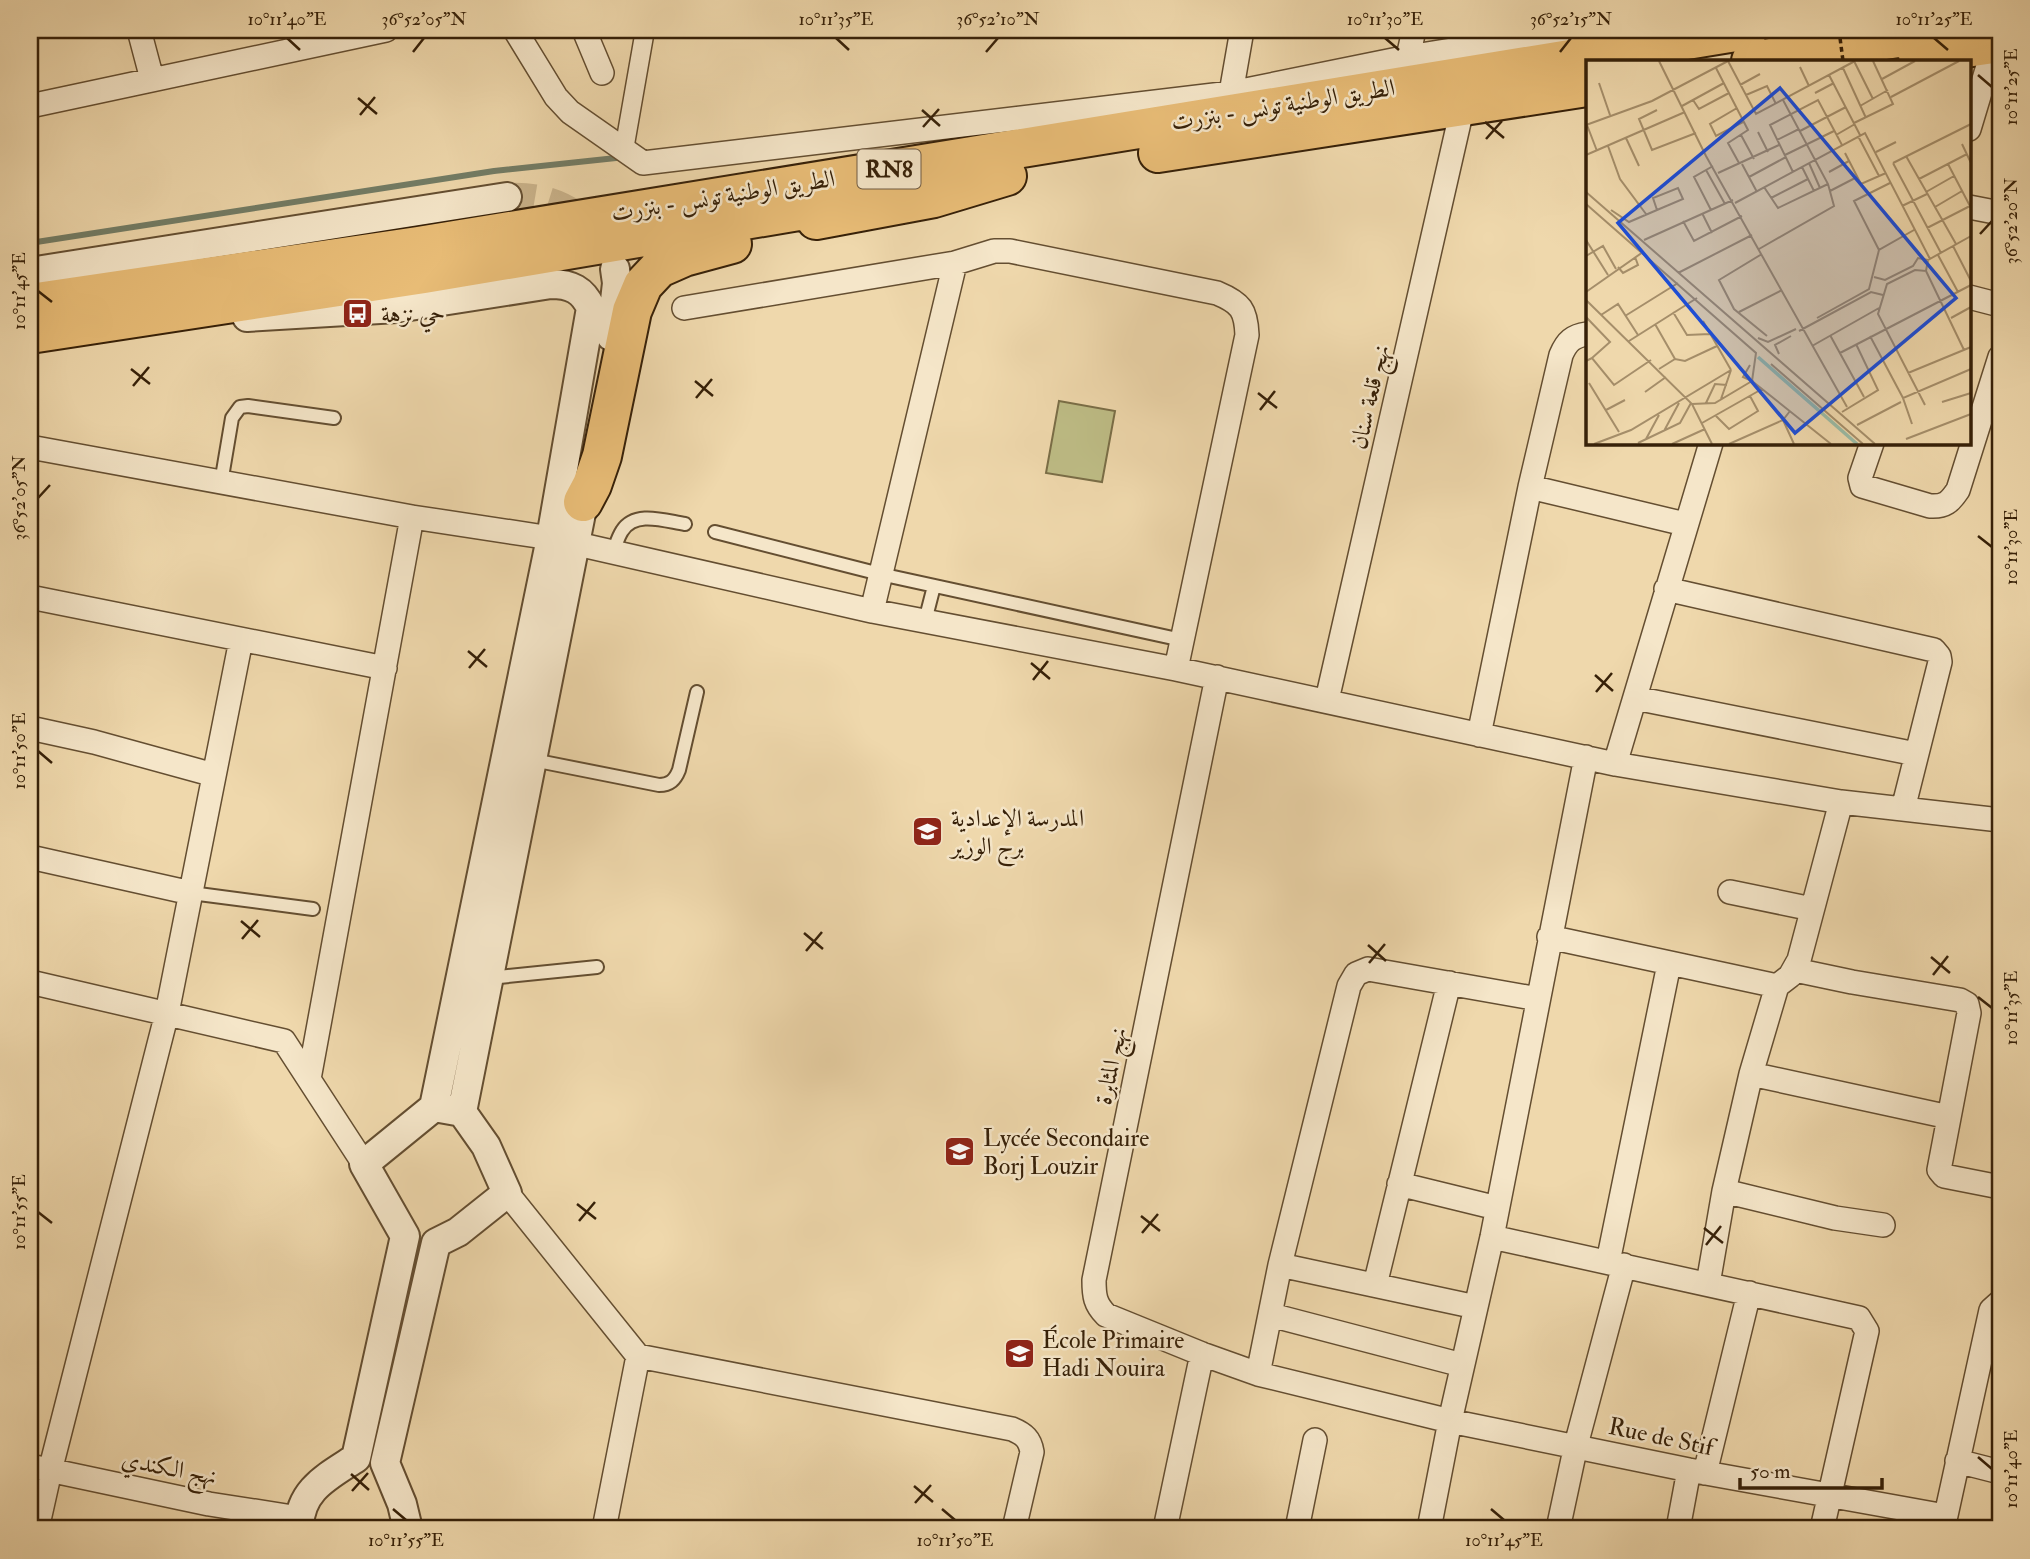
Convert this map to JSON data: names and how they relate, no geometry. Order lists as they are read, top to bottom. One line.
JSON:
{"streets":{"highway":["الطريق الوطنية تونس - بنزرت","RN8"],"street":["نهج قلعة سنان","نهج المثابرة","Rue de Stif","نهج الكندي"]},"crossings":[["الطريق الوطنية تونس - بنزرت","RN8"],["الطريق الوطنية تونس - بنزرت","نهج قلعة سنان"],["نهج المثابرة","Rue de Stif"]],"places":{"bus stop":["حي نزهة"],"school or university":["المدرسة الإعدادية برج الوزير","Lycée Secondaire Borj Louzir","École Primaire Hadi Nouira"]},"scale_bar":"50 m","coordinates":["10°11'40\"E","36°52'05\"N","10°11'35\"E","36°52'10\"N","10°11'30\"E","36°52'15\"N","10°11'25\"E","36°52'20\"N","10°11'45\"E","10°11'50\"E","10°11'55\"E"]}
